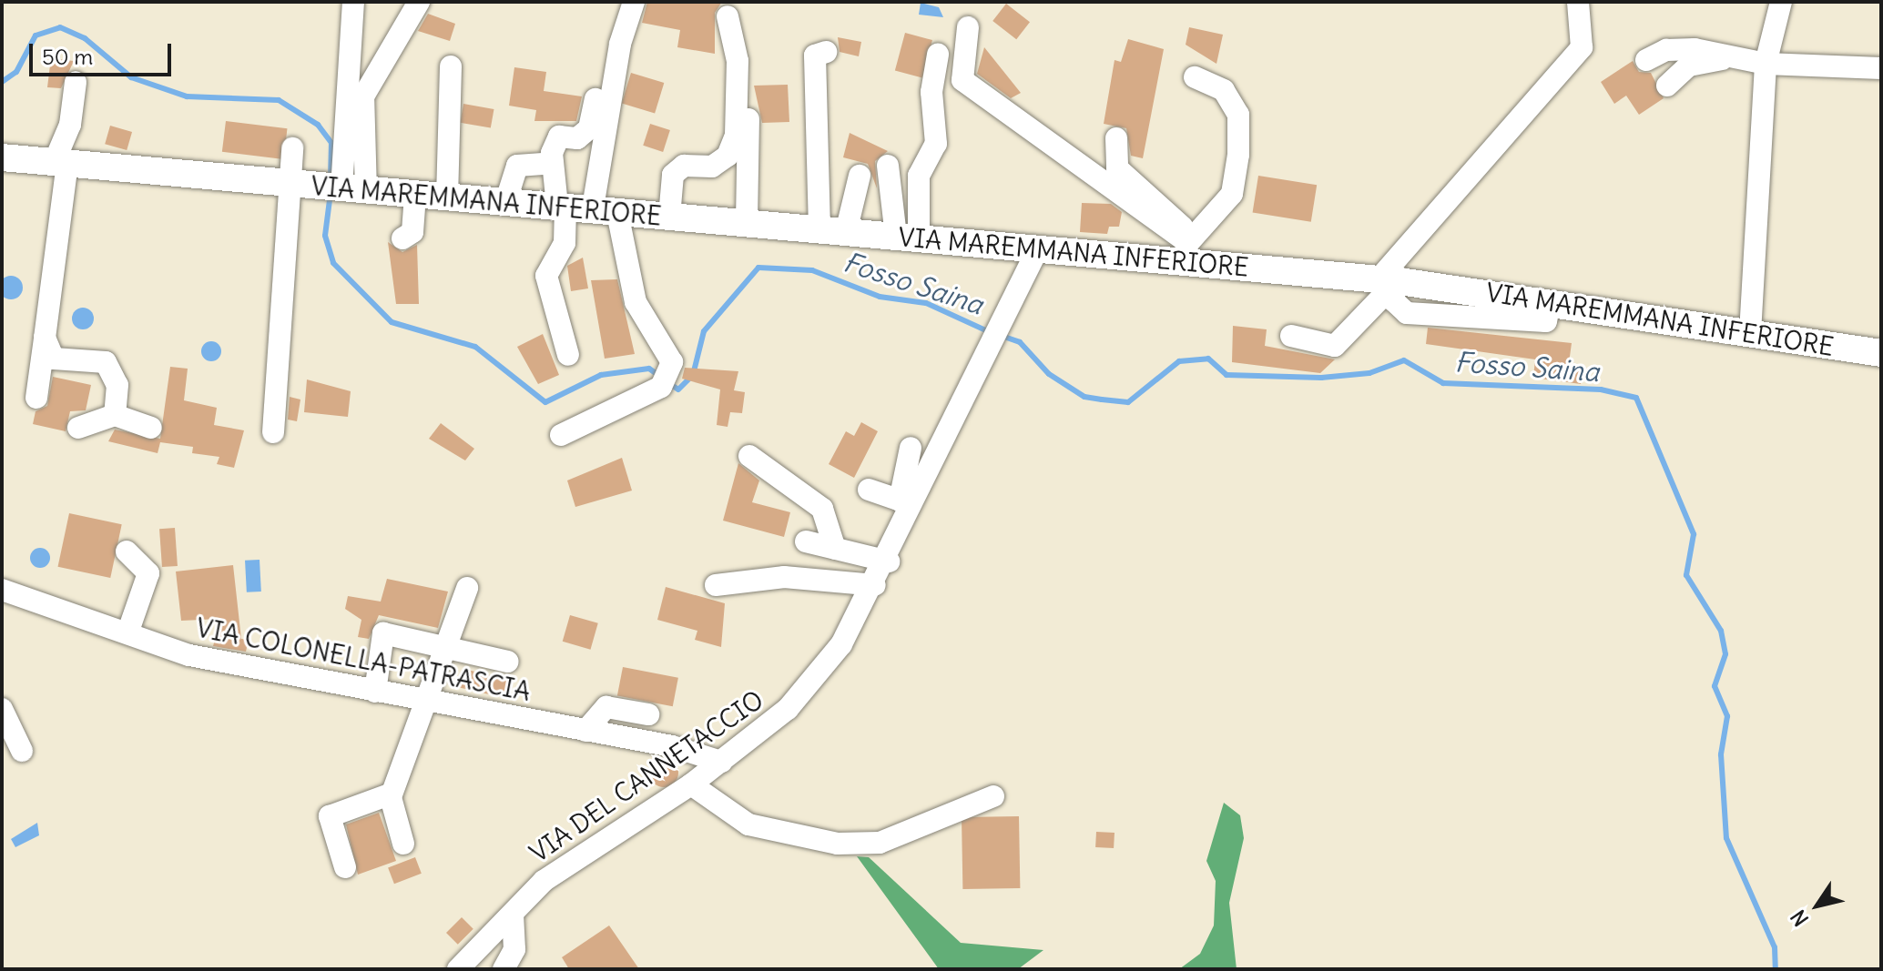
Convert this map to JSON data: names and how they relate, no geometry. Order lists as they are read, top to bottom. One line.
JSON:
{"streets":{"main road":["VIA MAREMMANA INFERIORE"],"street":["VIA COLONELLA-PATRASCIA","VIA DEL CANNETACCIO"]},"crossings":[["VIA MAREMMANA INFERIORE","VIA DEL CANNETACCIO"],["VIA COLONELLA-PATRASCIA","VIA DEL CANNETACCIO"]],"water":["Fosso Saina"],"scale_bar":"50 m","north":"bottom left"}
